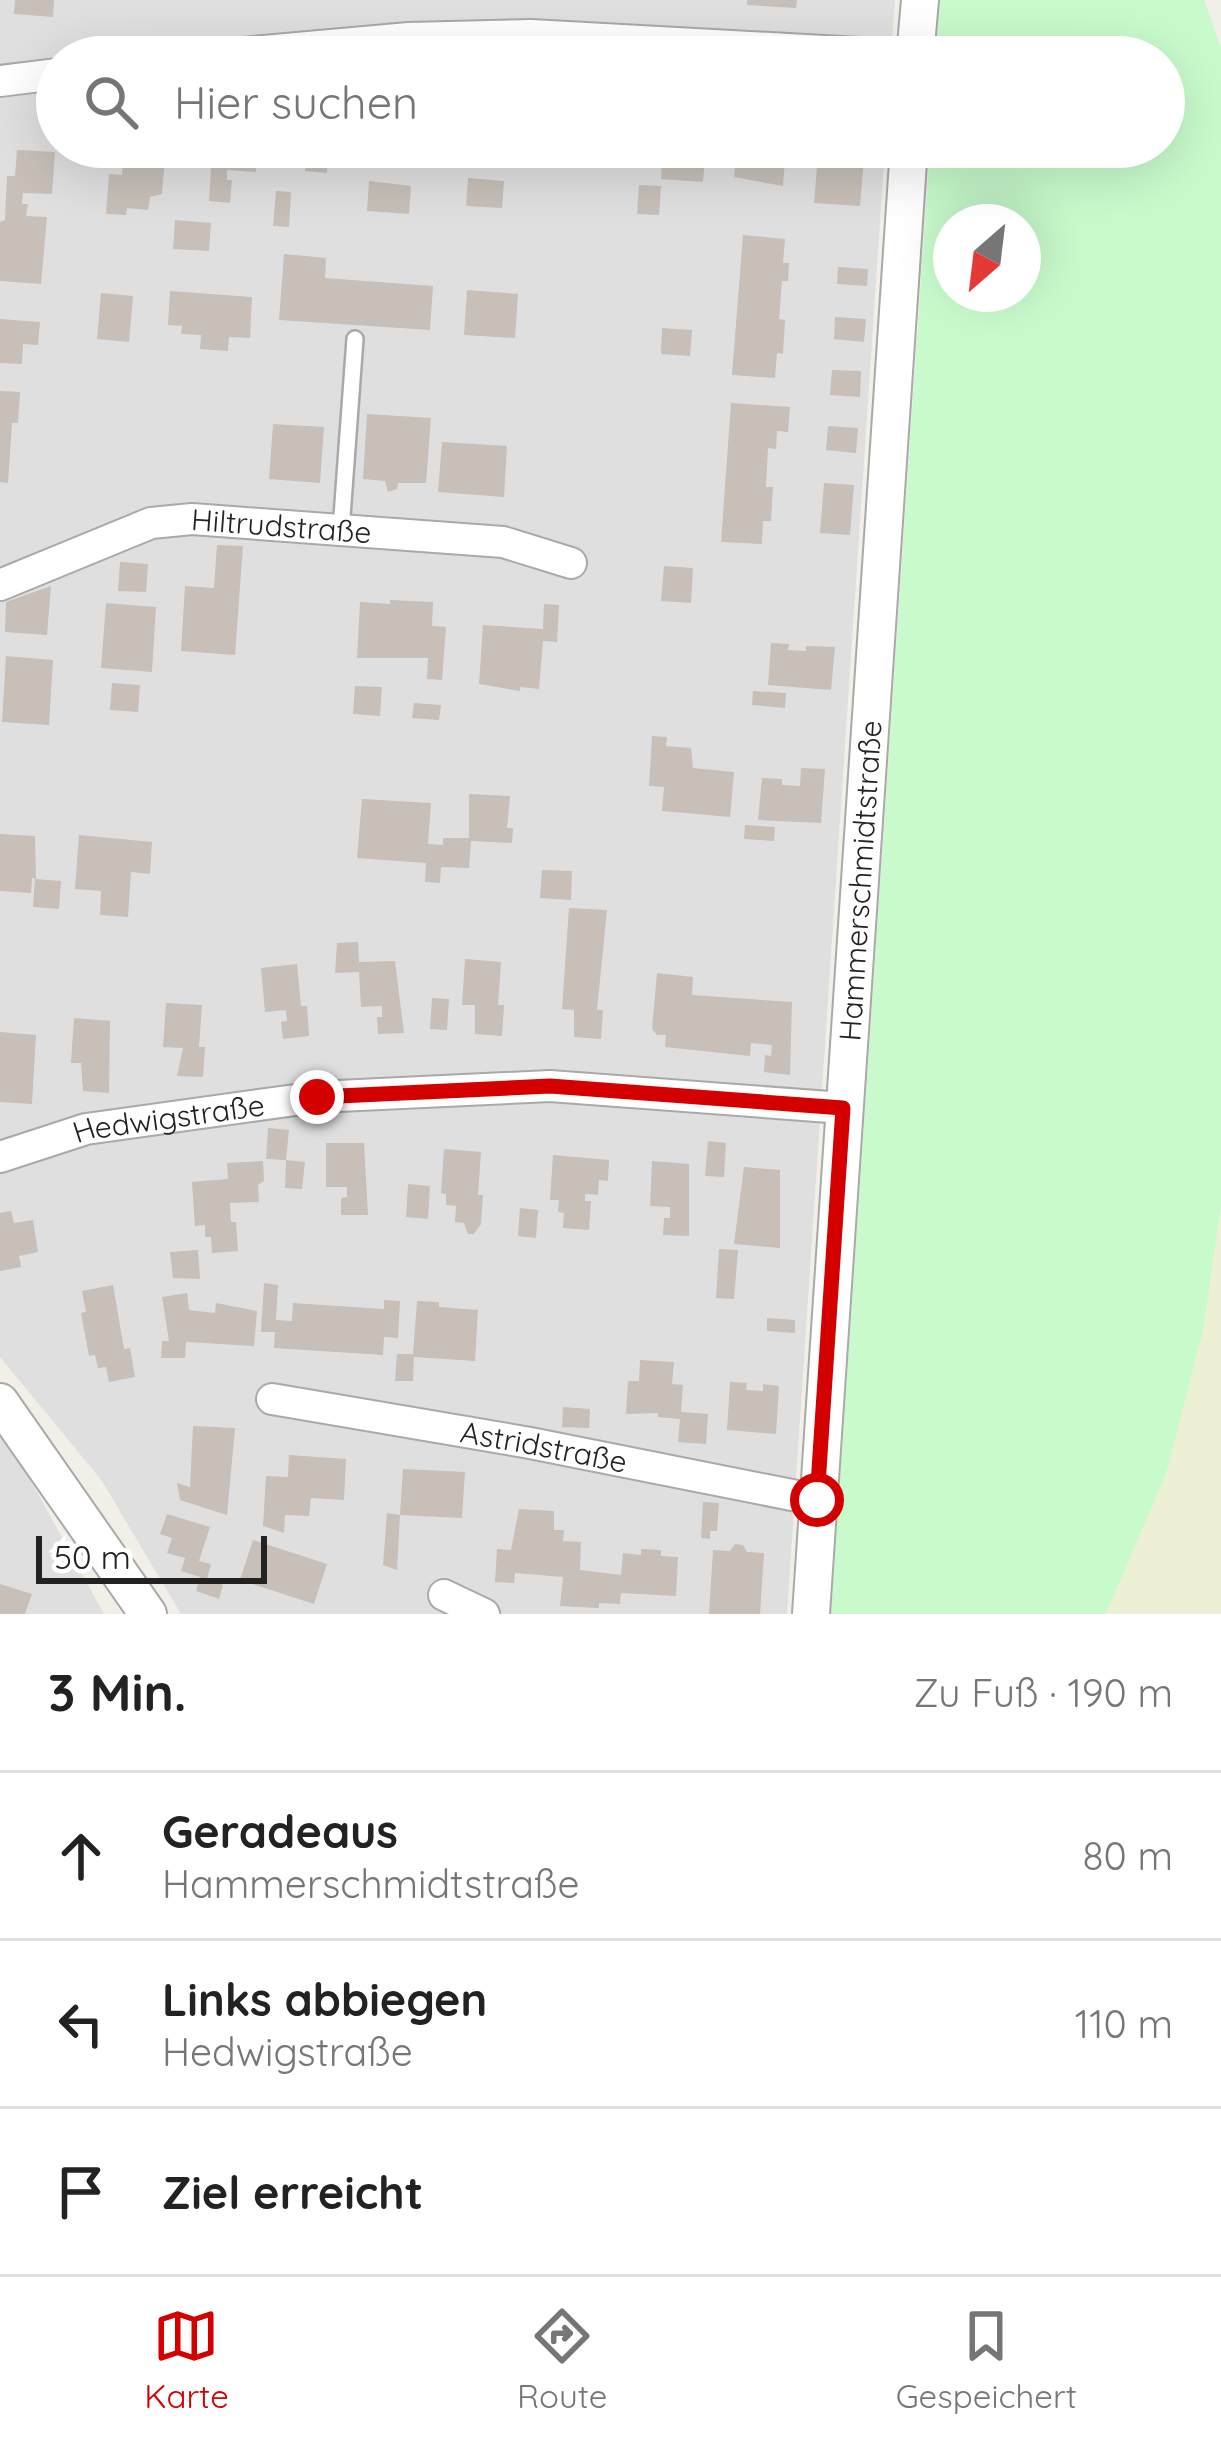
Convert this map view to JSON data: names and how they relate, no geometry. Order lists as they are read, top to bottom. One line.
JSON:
{"streets":{"street":["Hiltrudstraße","Hammerschmidtstraße","Hedwigstraße","Astridstraße"]},"crossings":[["Hammerschmidtstraße","Hedwigstraße"],["Hammerschmidtstraße","Astridstraße"]],"scale_bar":"50 m","north":"bottom left","page":{"search":"Hier suchen","scale":"50 m","heading":["3 Min.","Zu Fuß · 190 m"],"list":[["Geradeaus","Hammerschmidtstraße","80 m"],["Links abbiegen","Hedwigstraße","110 m"],"Ziel erreicht"],"nav":["Karte","Route","Gespeichert"]}}
